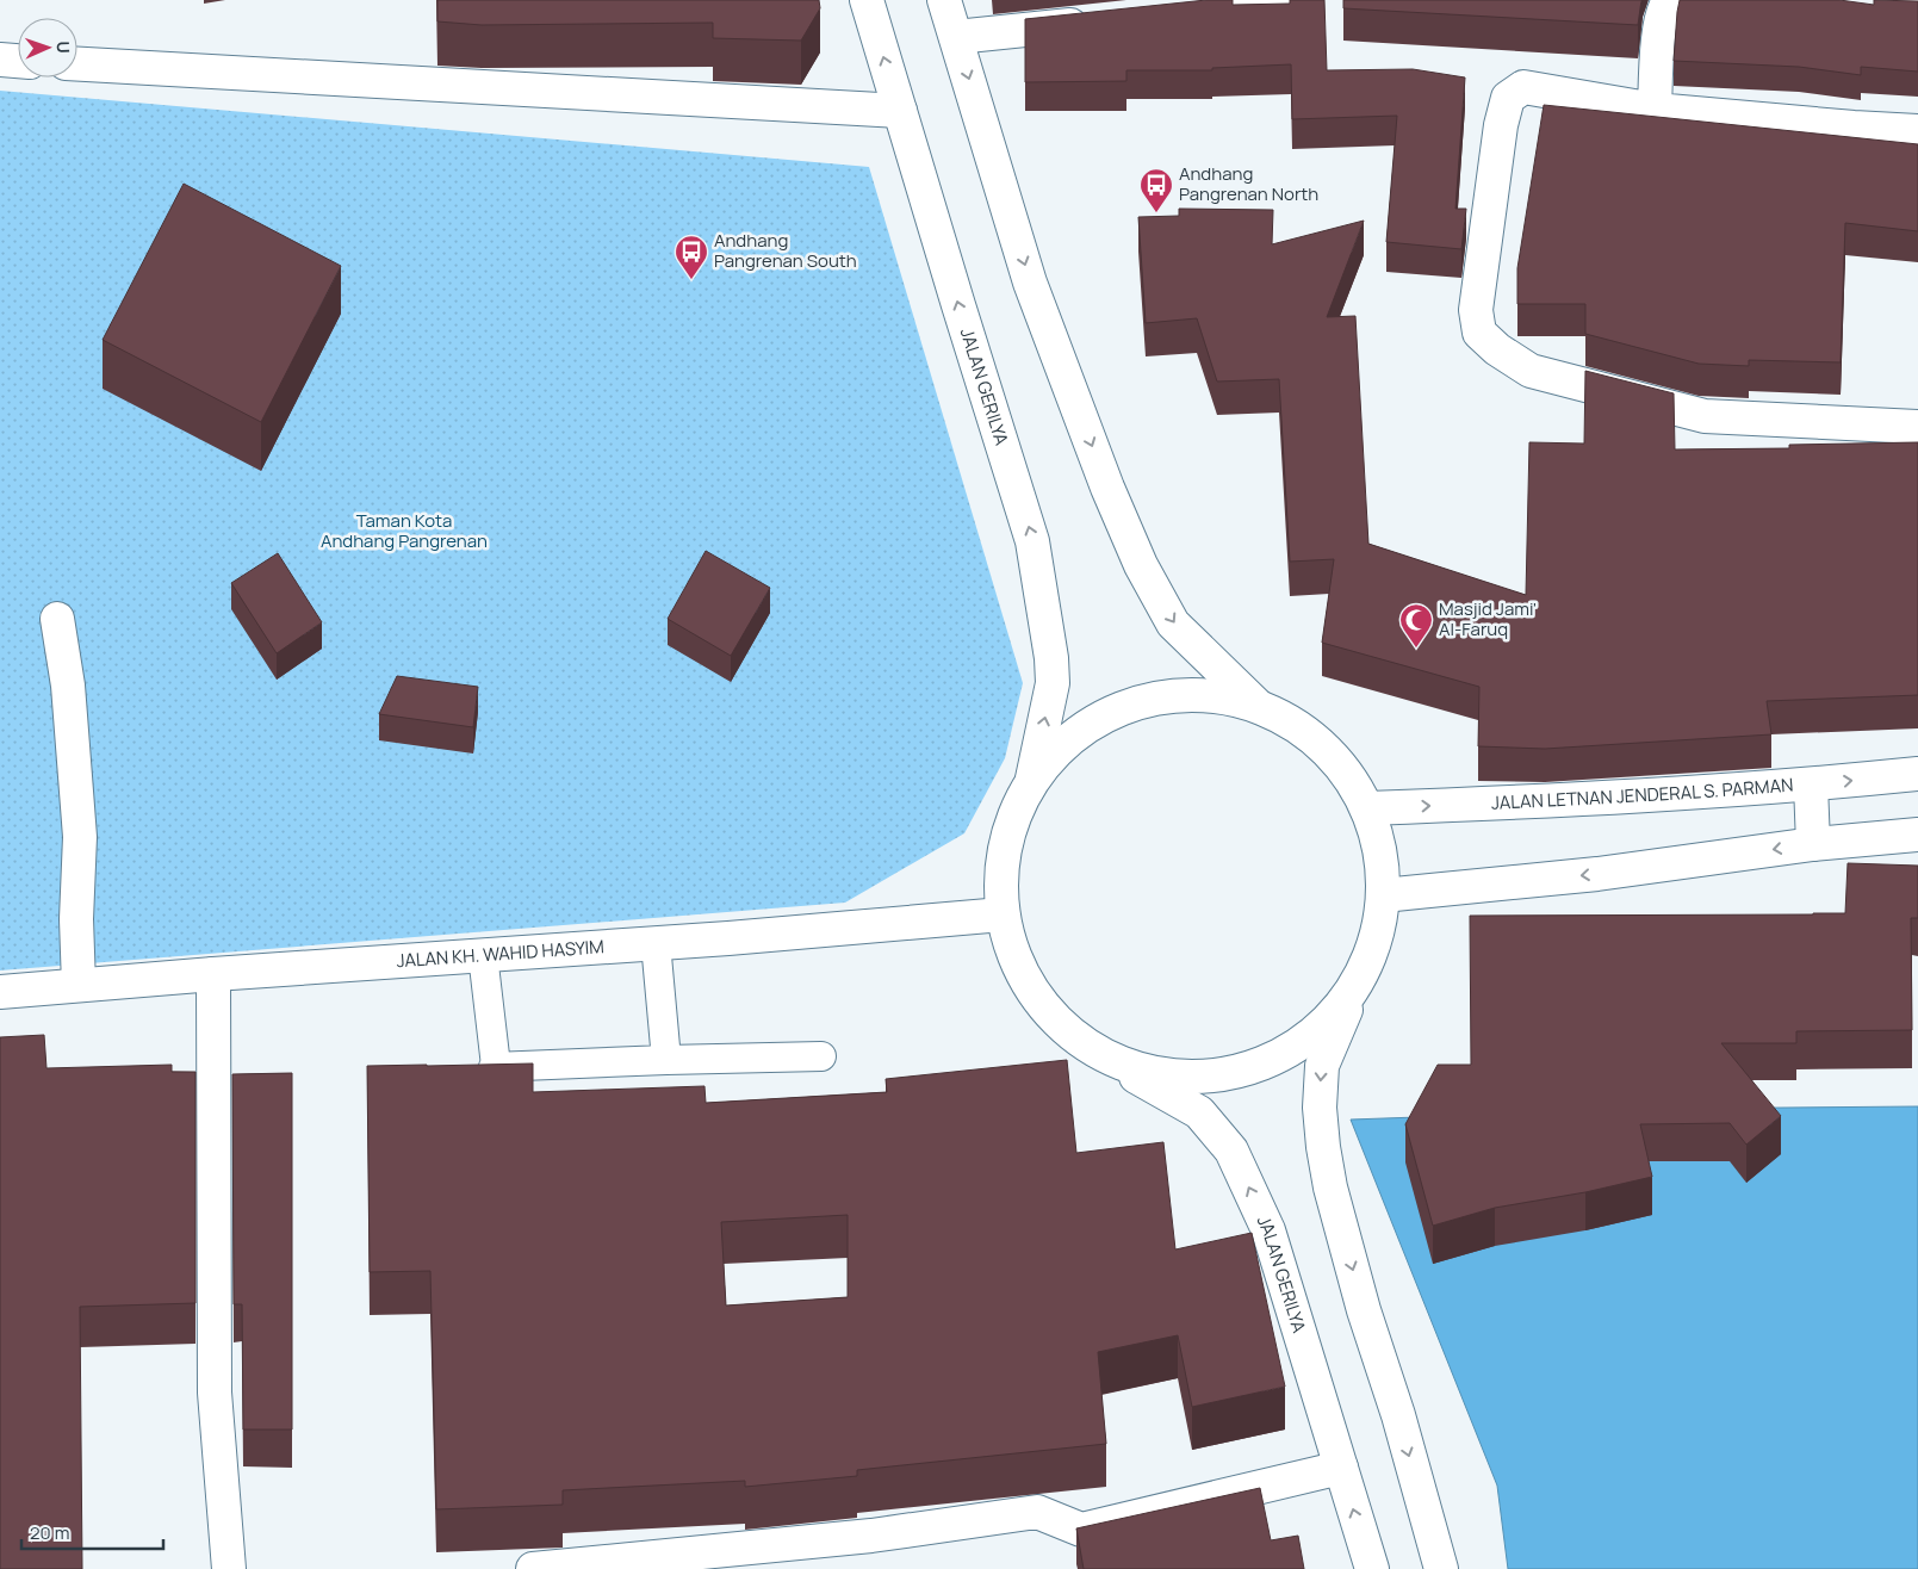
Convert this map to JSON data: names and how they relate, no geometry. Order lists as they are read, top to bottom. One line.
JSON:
{"streets":{"main road":["JALAN GERILYA","JALAN LETNAN JENDERAL S. PARMAN","JALAN KH. WAHID HASYIM"]},"parks":["Taman Kota Andhang Pangrenan"],"places":{"bus stop":["Andhang Pangrenan North","Andhang Pangrenan South"],"mosque":["Masjid Jami' Al-Faruq"]},"scale_bar":"20 m","north":"right"}
